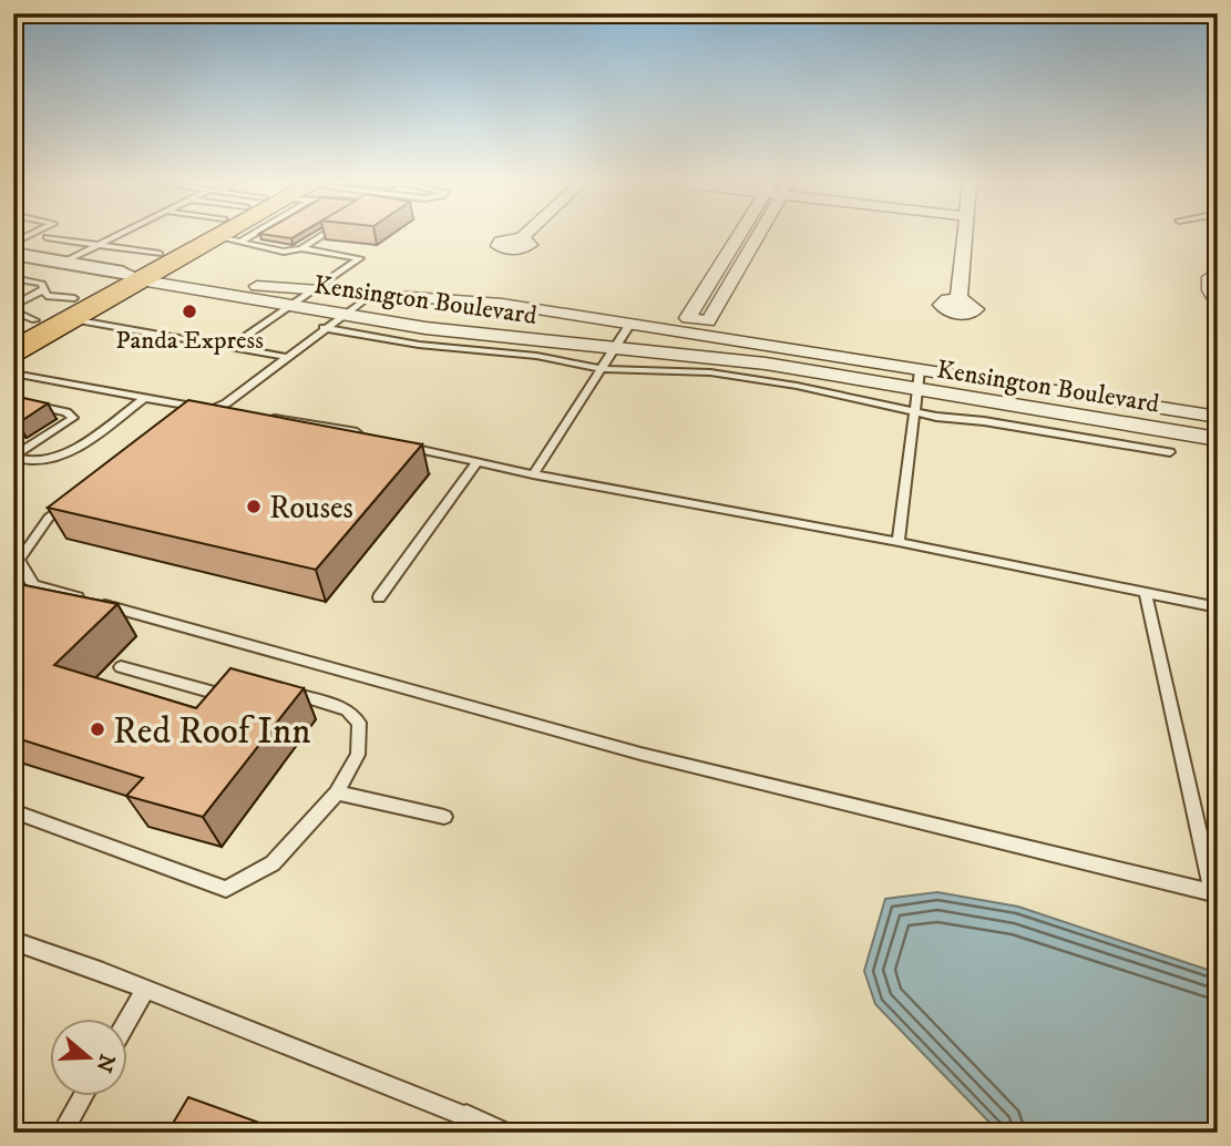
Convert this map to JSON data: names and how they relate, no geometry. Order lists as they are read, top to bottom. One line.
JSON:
{"streets":{"street":["Kensington Boulevard"]},"places":["Panda Express","Rouses","Red Roof Inn"],"north":"right"}
